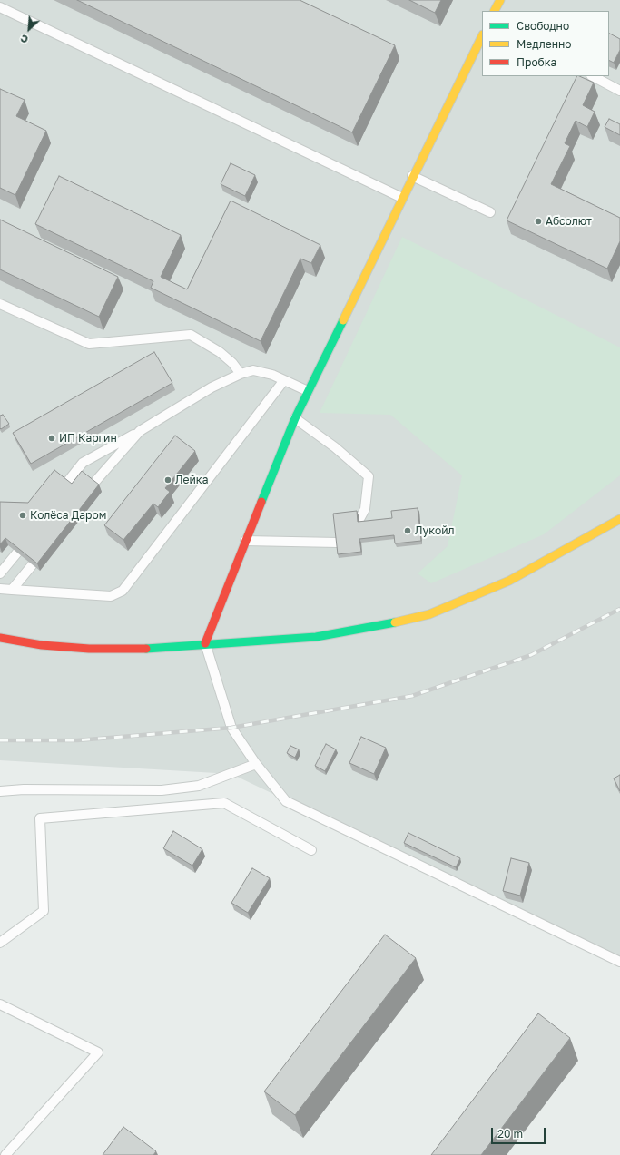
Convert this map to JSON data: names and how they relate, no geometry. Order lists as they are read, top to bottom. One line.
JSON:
{"places":["Абсолют","ИП Каргин","Лейка","Колёса Даром","Лукойл"],"legend":["Свободно","Медленно","Пробка"],"scale_bar":"20 m","north":"bottom left"}
